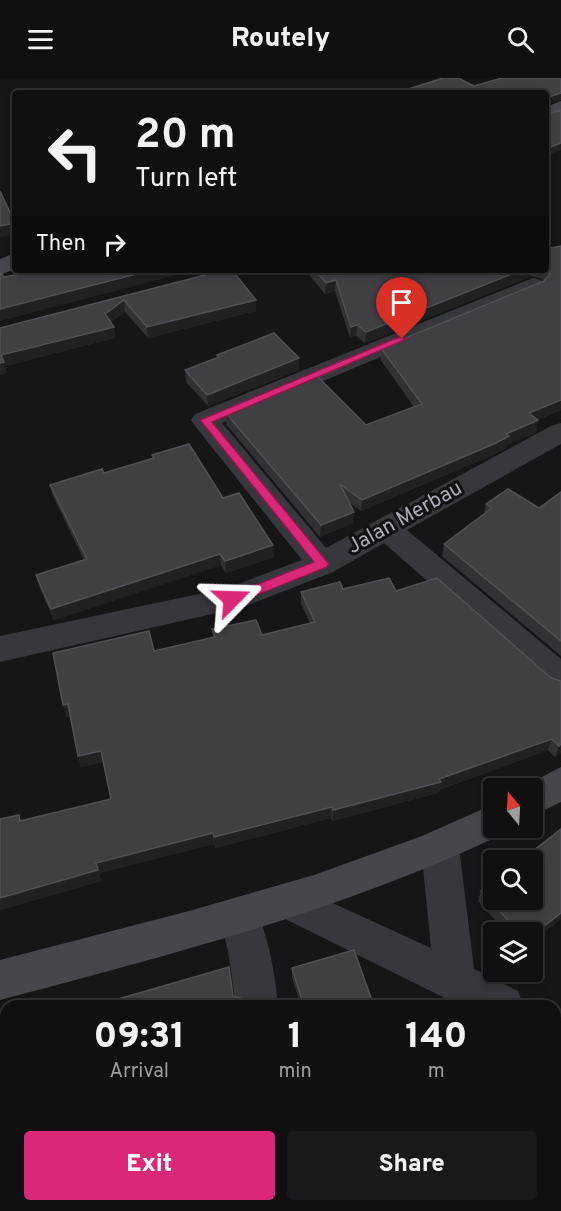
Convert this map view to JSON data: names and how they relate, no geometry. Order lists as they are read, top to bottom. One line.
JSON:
{"streets":{"street":["Jalan Merbau"]},"north":"top","page":{"header":"Routely","turn":["20 m","Turn left"],"then":"Then","eta":["09:31","Arrival","1","min","140","m"],"buttons":["Exit","Share"]}}
